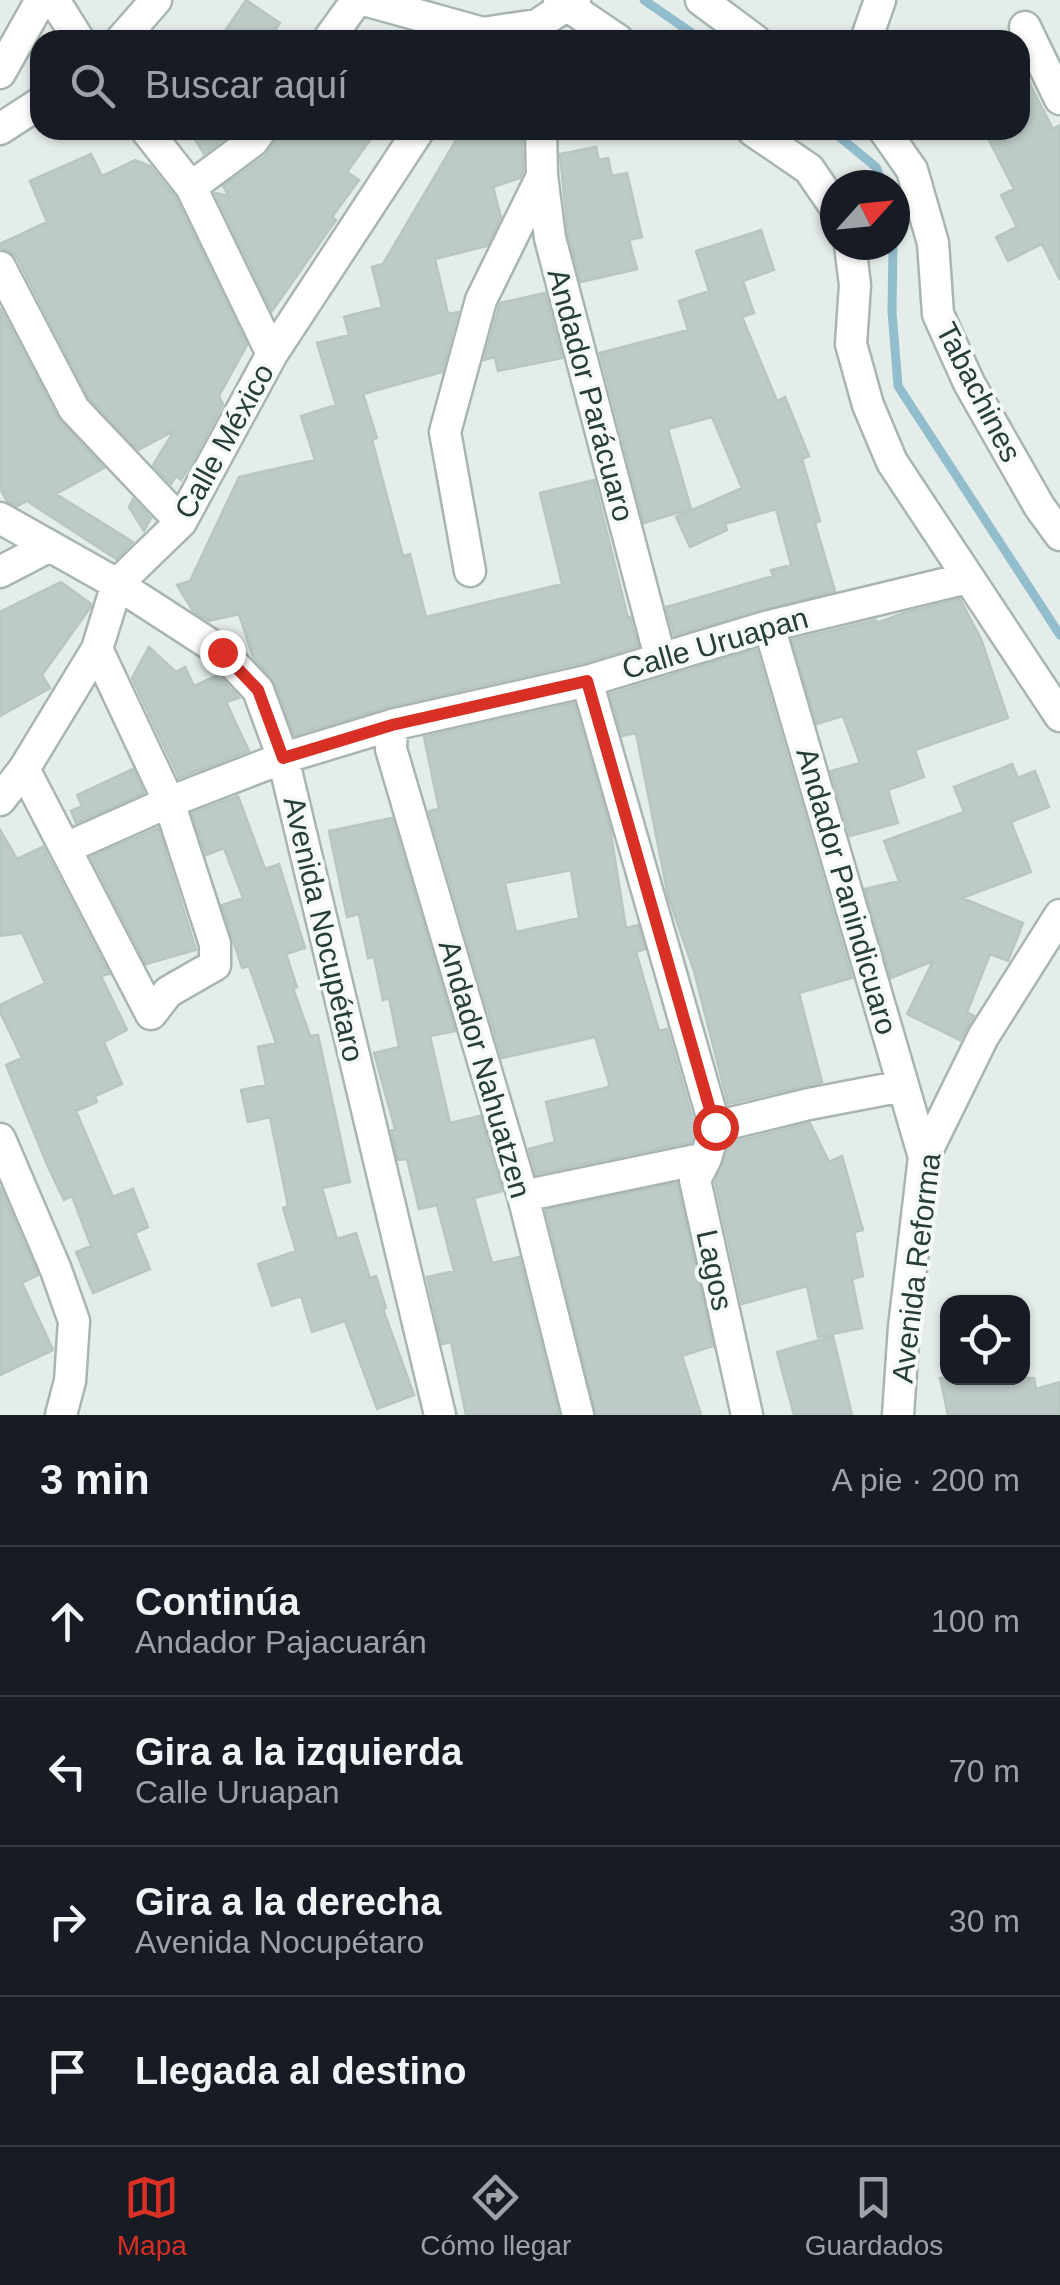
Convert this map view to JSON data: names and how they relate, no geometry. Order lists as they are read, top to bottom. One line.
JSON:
{"streets":{"street":["Tabachines","Andador Parácuaro","Calle México","Calle Uruapan","Andador Panindicuaro","Avenida Nocupétaro","Andador Nahuatzen","Avenida Reforma","Lagos"]},"crossings":[["Andador Parácuaro","Calle Uruapan"],["Calle México","Avenida Nocupétaro"],["Calle Uruapan","Andador Panindicuaro"],["Calle Uruapan","Avenida Nocupétaro"],["Calle Uruapan","Andador Nahuatzen"],["Andador Panindicuaro","Avenida Reforma"]],"north":"top right","page":{"search":"Buscar aquí","heading":["3 min","A pie · 200 m"],"list":[["Continúa","Andador Pajacuarán","100 m"],["Gira a la izquierda","Calle Uruapan","70 m"],["Gira a la derecha","Avenida Nocupétaro","30 m"],"Llegada al destino"],"nav":["Mapa","Cómo llegar","Guardados"]}}
